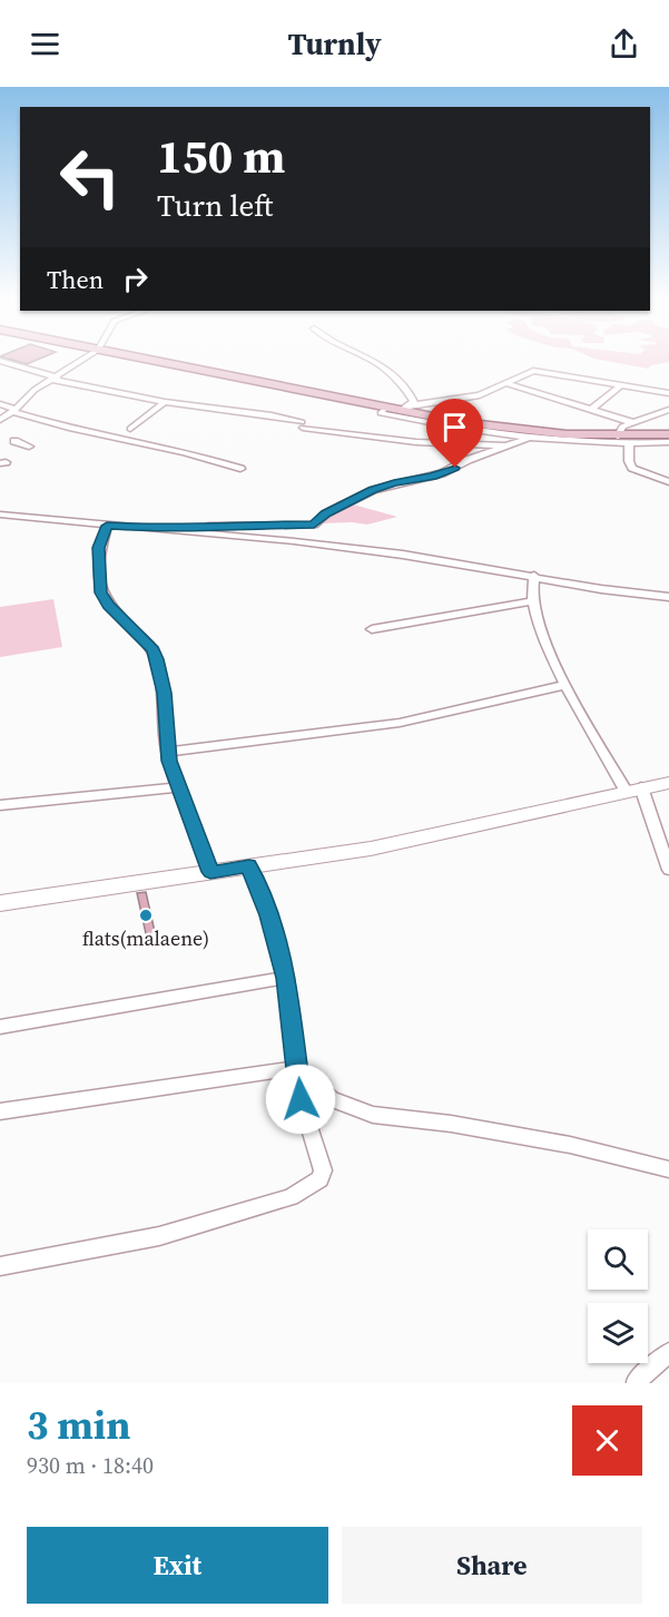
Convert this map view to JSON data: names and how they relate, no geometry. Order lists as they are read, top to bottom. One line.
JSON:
{"places":["flats(malaene)"],"page":{"header":"Turnly","turn":["150 m","Turn left"],"then":"Then","heading":["3 min","930 m · 18:40"],"buttons":["Exit","Share"]}}
